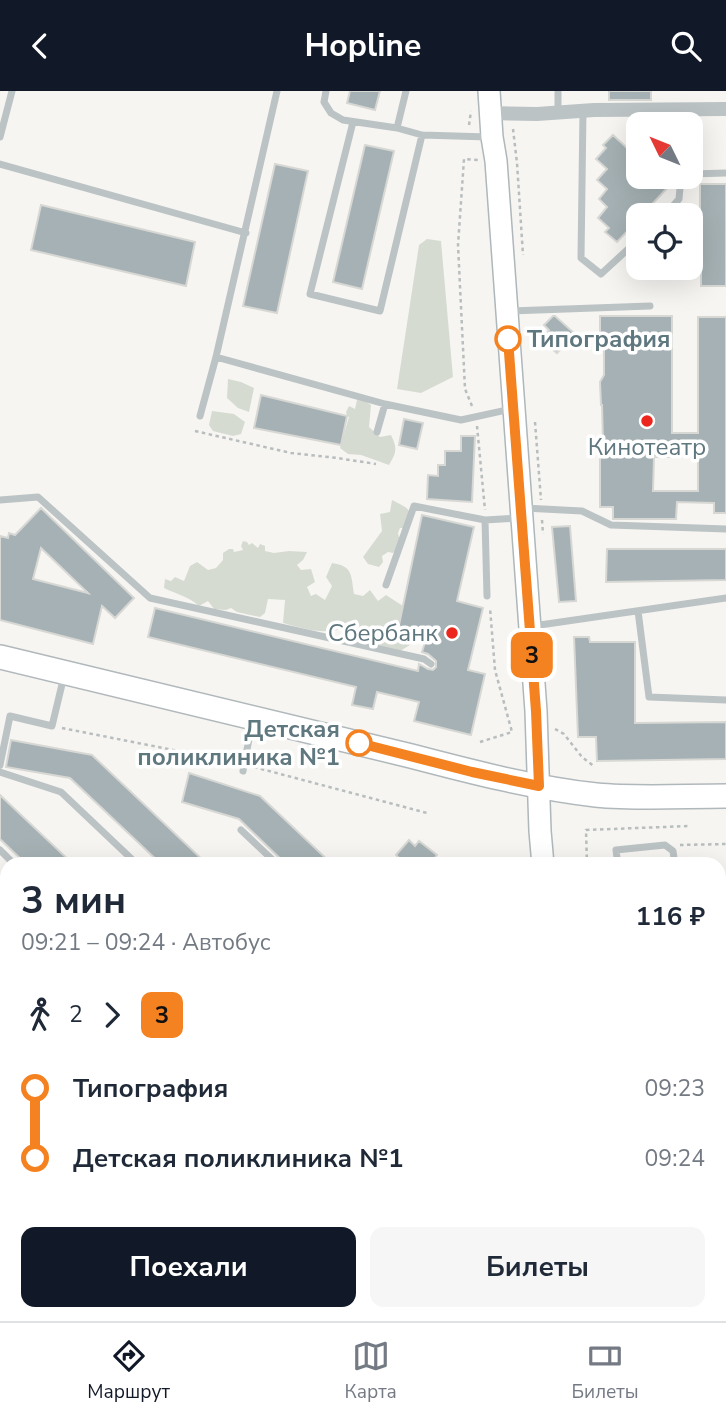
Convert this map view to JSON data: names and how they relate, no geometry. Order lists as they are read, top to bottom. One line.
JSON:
{"places":["Типография","Кинотеатр","Сбербанк","Детская поликлиника №1"],"lines":["bus line 3"],"north":"top left","page":{"header":"Hopline","on_map":"3","heading":["3 мин","09:21 – 09:24 · Автобус","116 ₽"],"legs":["2","3"],"list":[{"name":"Типография","value":"09:23"},{"name":"Детская поликлиника №1","value":"09:24"}],"buttons":["Поехали","Билеты"],"tabs":["Маршрут","Карта","Билеты"]}}
